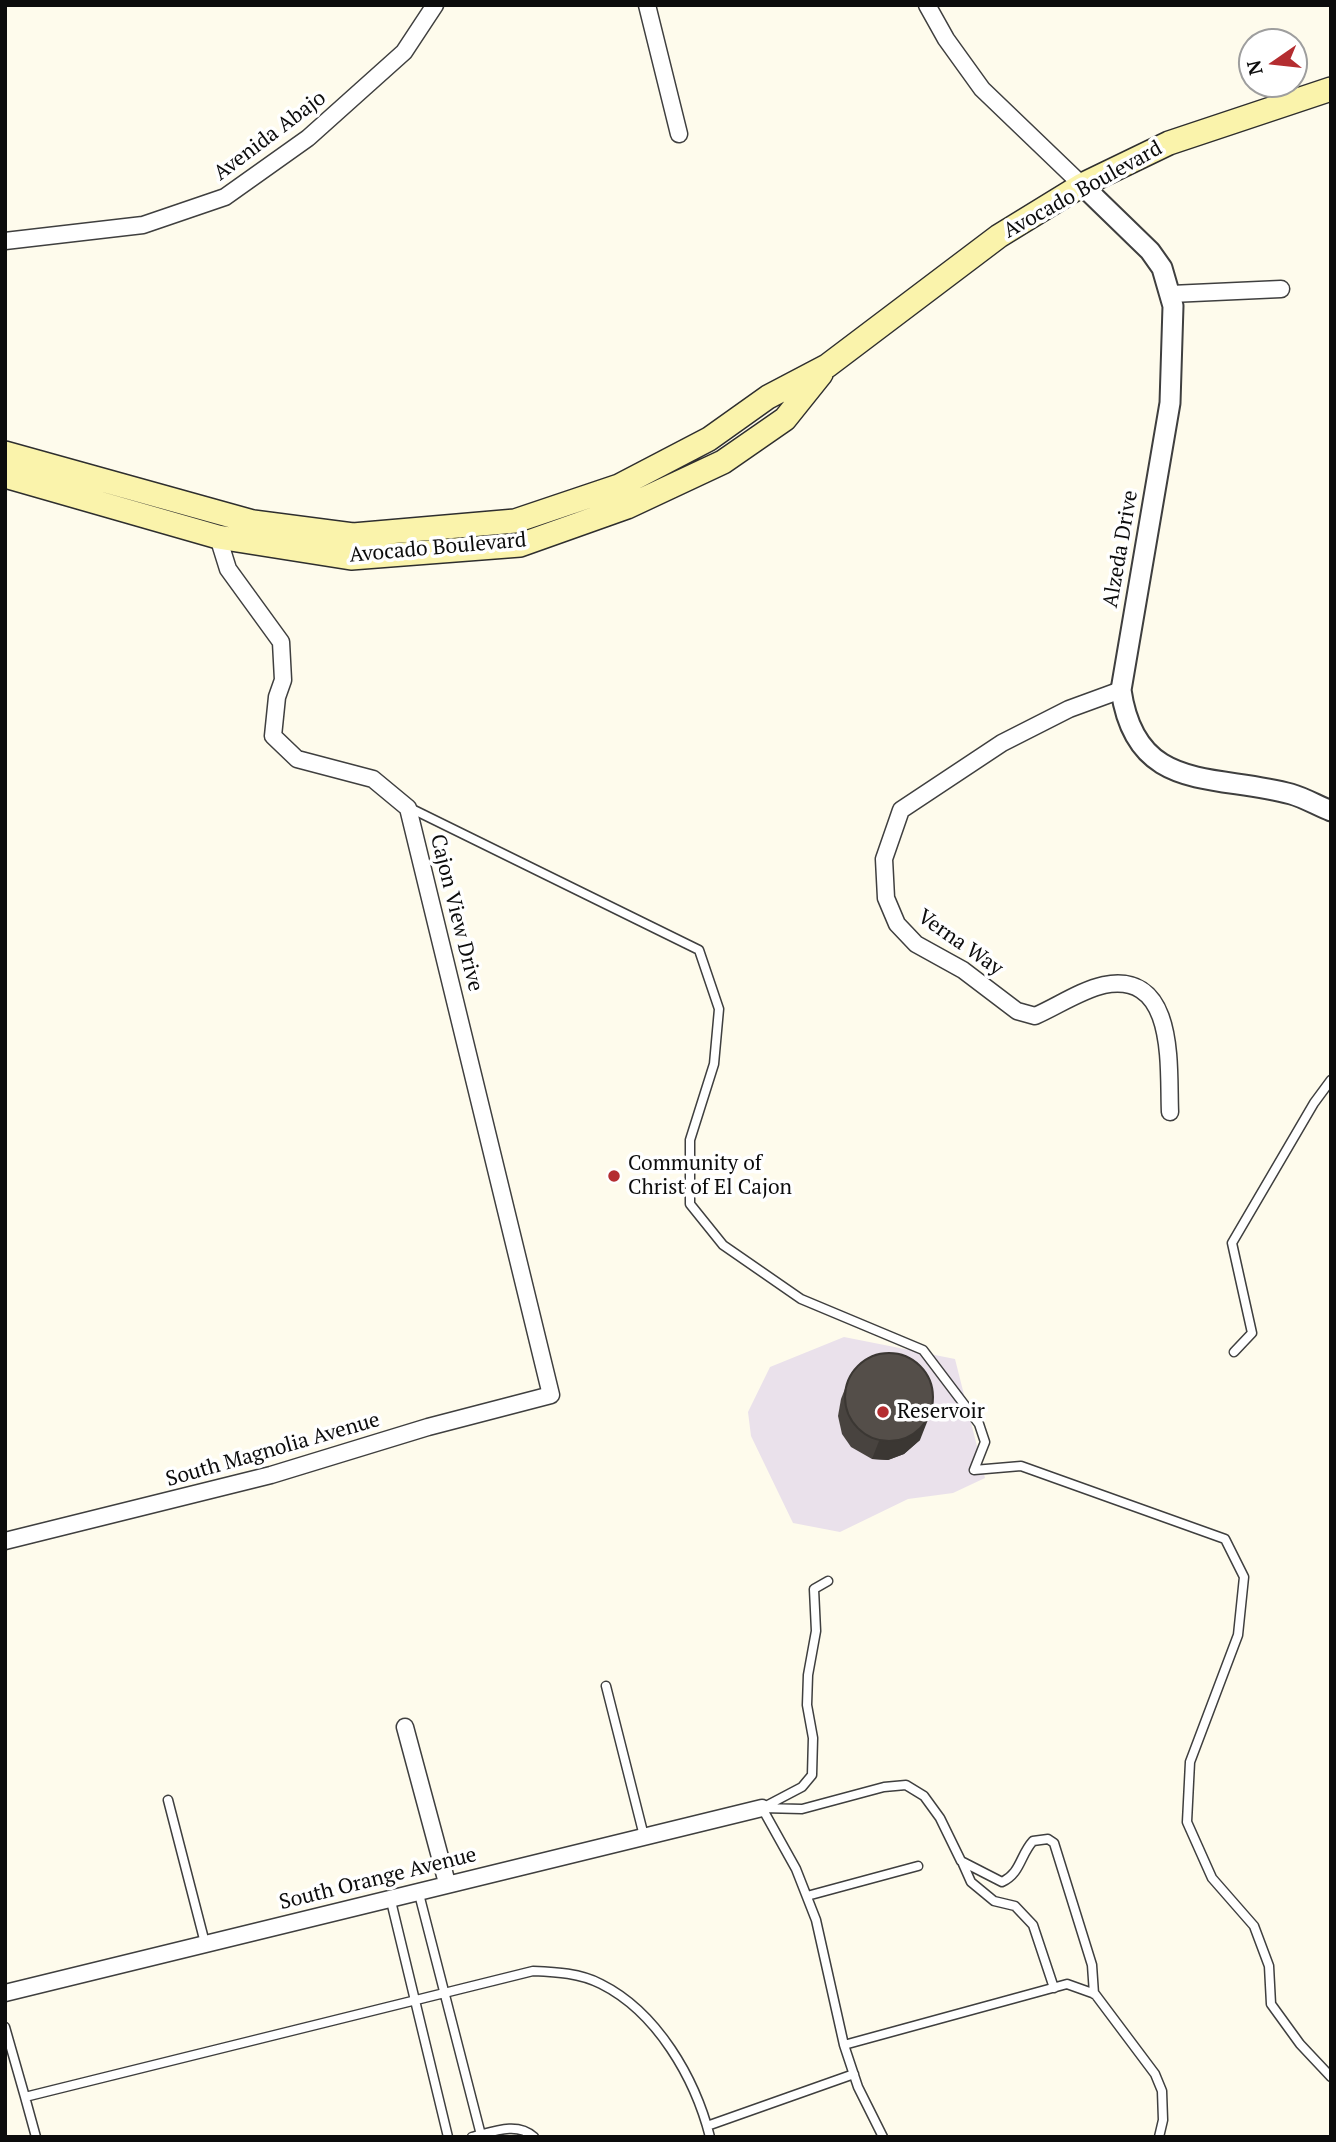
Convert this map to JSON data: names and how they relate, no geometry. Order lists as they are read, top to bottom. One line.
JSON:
{"streets":{"main road":["Avocado Boulevard"],"street":["Avenida Abajo","Alzeda Drive","Cajon View Drive","Verna Way","South Magnolia Avenue","South Orange Avenue"]},"crossings":[["Avocado Boulevard","Alzeda Drive"],["Alzeda Drive","Verna Way"],["Cajon View Drive","South Magnolia Avenue"]],"places":["Community of Christ of El Cajon","Reservoir"],"north":"left"}
